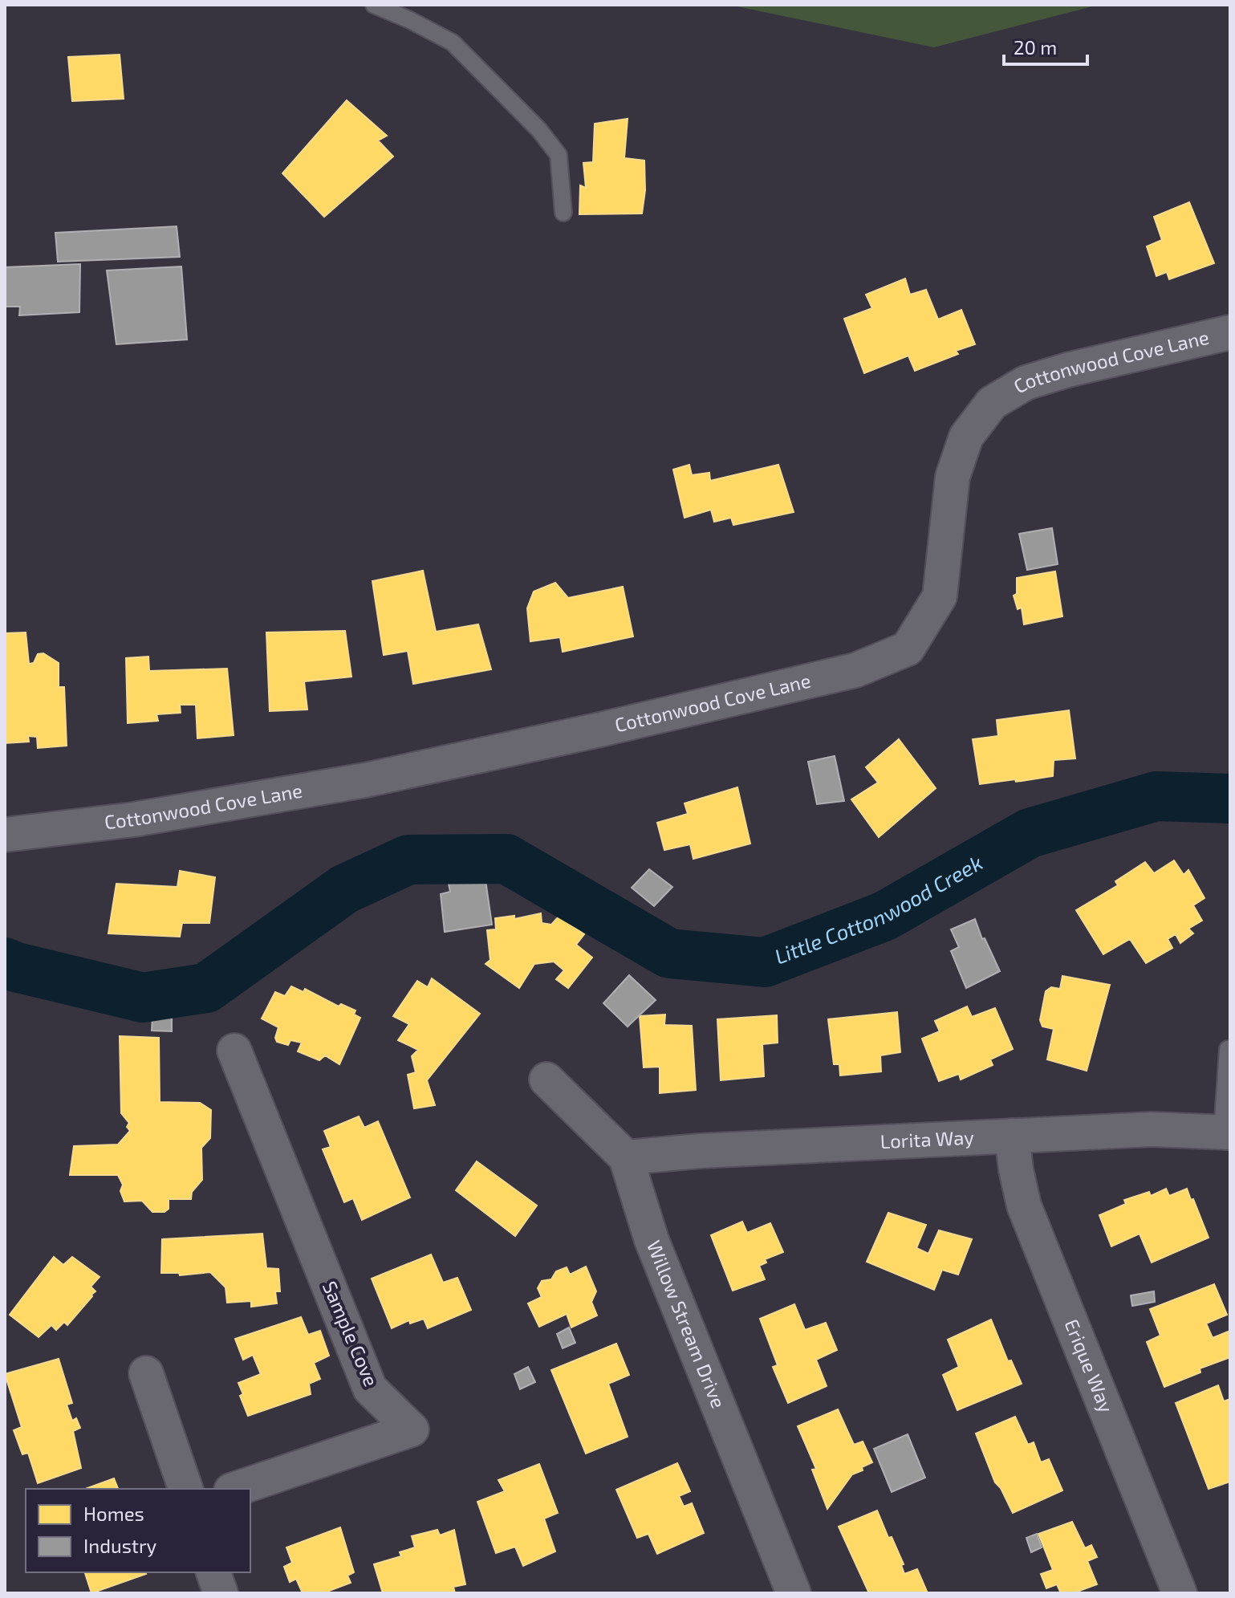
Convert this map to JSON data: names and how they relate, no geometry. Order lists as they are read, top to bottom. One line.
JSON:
{"streets":{"street":["Cottonwood Cove Lane","Lorita Way","Willow Stream Drive","Sample Cove","Erique Way"]},"crossings":[["Lorita Way","Willow Stream Drive"],["Lorita Way","Erique Way"]],"water":["Little Cottonwood Creek"],"legend":["Homes","Industry"],"scale_bar":"20 m"}
